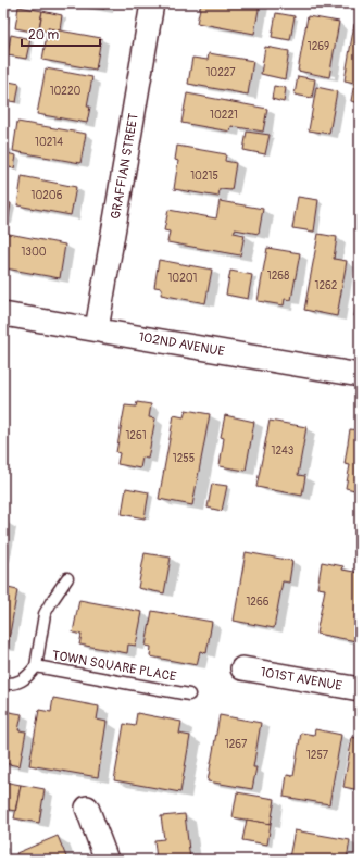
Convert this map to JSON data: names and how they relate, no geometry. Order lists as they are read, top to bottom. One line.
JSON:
{"streets":{"street":["GRAFFIAN STREET","102ND AVENUE","101ST AVENUE"],"lane":["TOWN SQUARE PLACE"]},"crossings":[["GRAFFIAN STREET","102ND AVENUE"]],"house_numbers":["1269","10227","10220","10221","10214","10215","10206","1300","1268","10201","1262","1261","1243","1255","1266","1267","1257"],"scale_bar":"20 m"}
